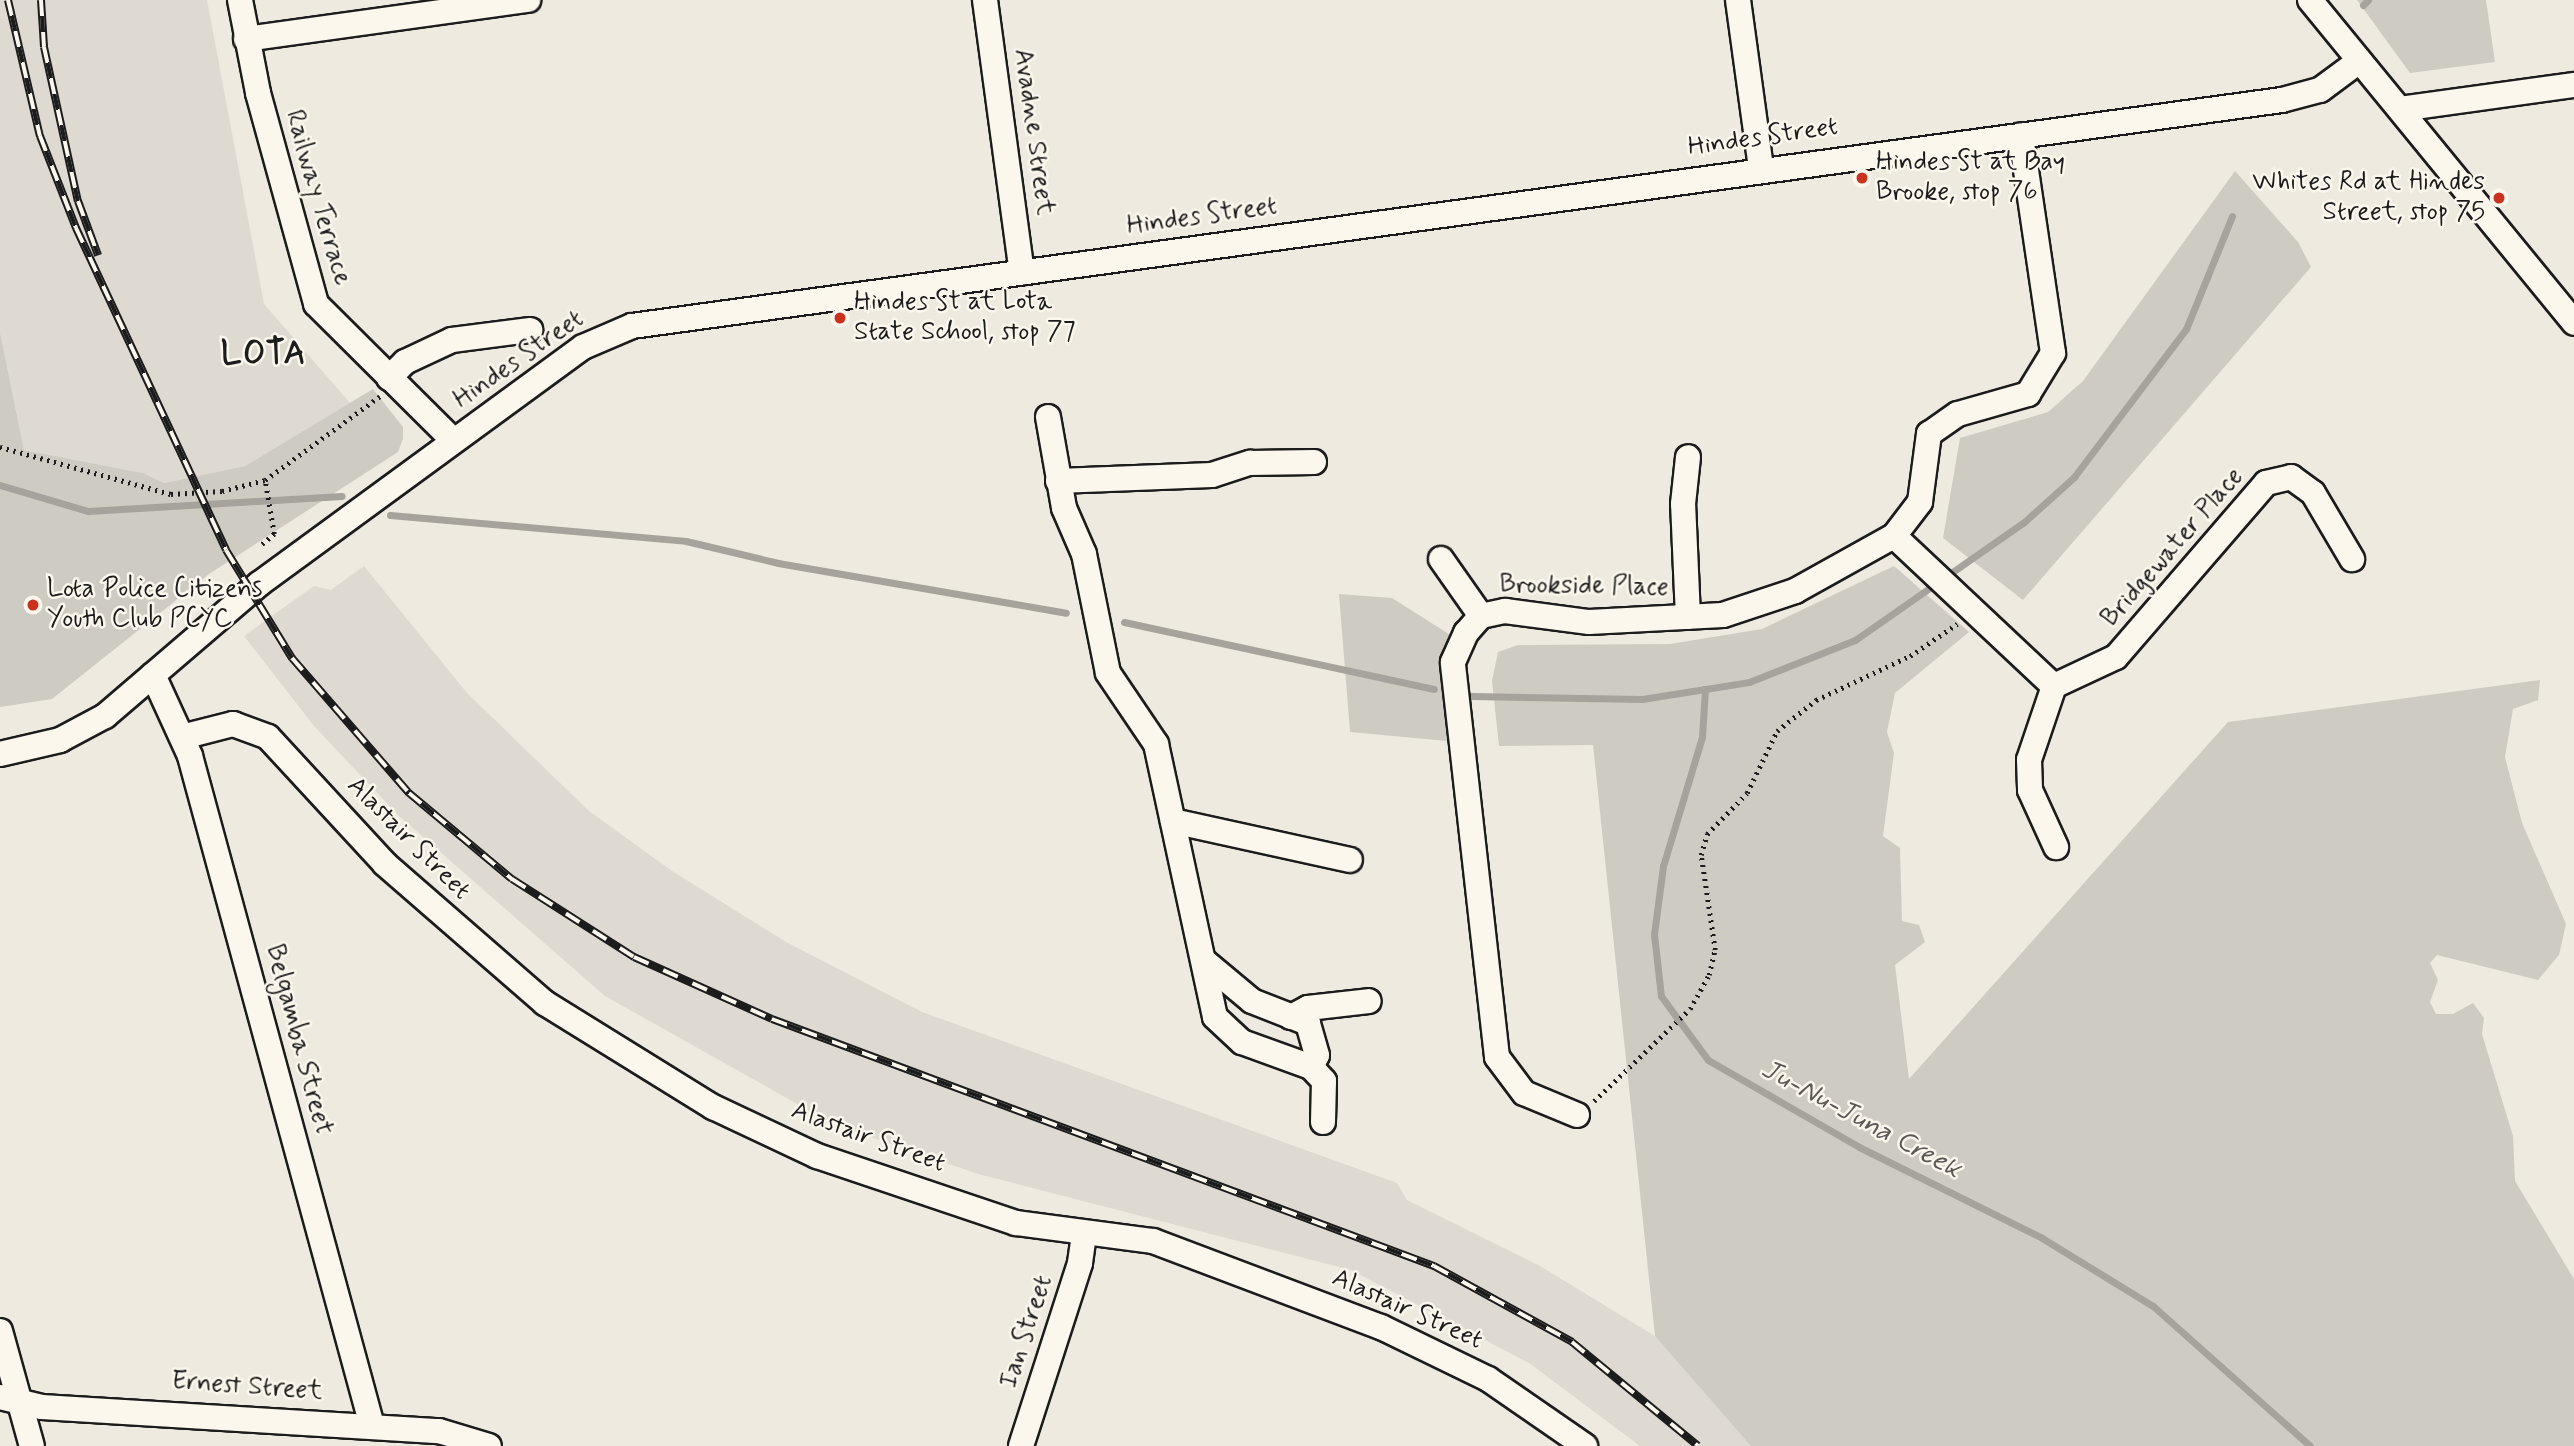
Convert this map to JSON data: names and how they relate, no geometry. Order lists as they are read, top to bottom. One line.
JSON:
{"streets":{"street":["Avadne Street","Hindes Street","Railway Terrace","Bridgewater Place","Brookside Place","Alastair Street","Belgamba Street","Ian Street","Ernest Street"]},"crossings":[["Avadne Street","Hindes Street"],["Hindes Street","Railway Terrace"],["Hindes Street","Brookside Place"],["Hindes Street","Belgamba Street"],["Alastair Street","Belgamba Street"],["Alastair Street","Ian Street"],["Belgamba Street","Ernest Street"]],"districts":["LOTA"],"water":["Ju-Nu-Juna Creek"],"places":["Hindes St at Bay Brooke, stop 76","Whites Rd at Hindes Street, stop 75","Hindes St at Lota State School, stop 77","Lota Police Citizens Youth Club PCYC"]}
